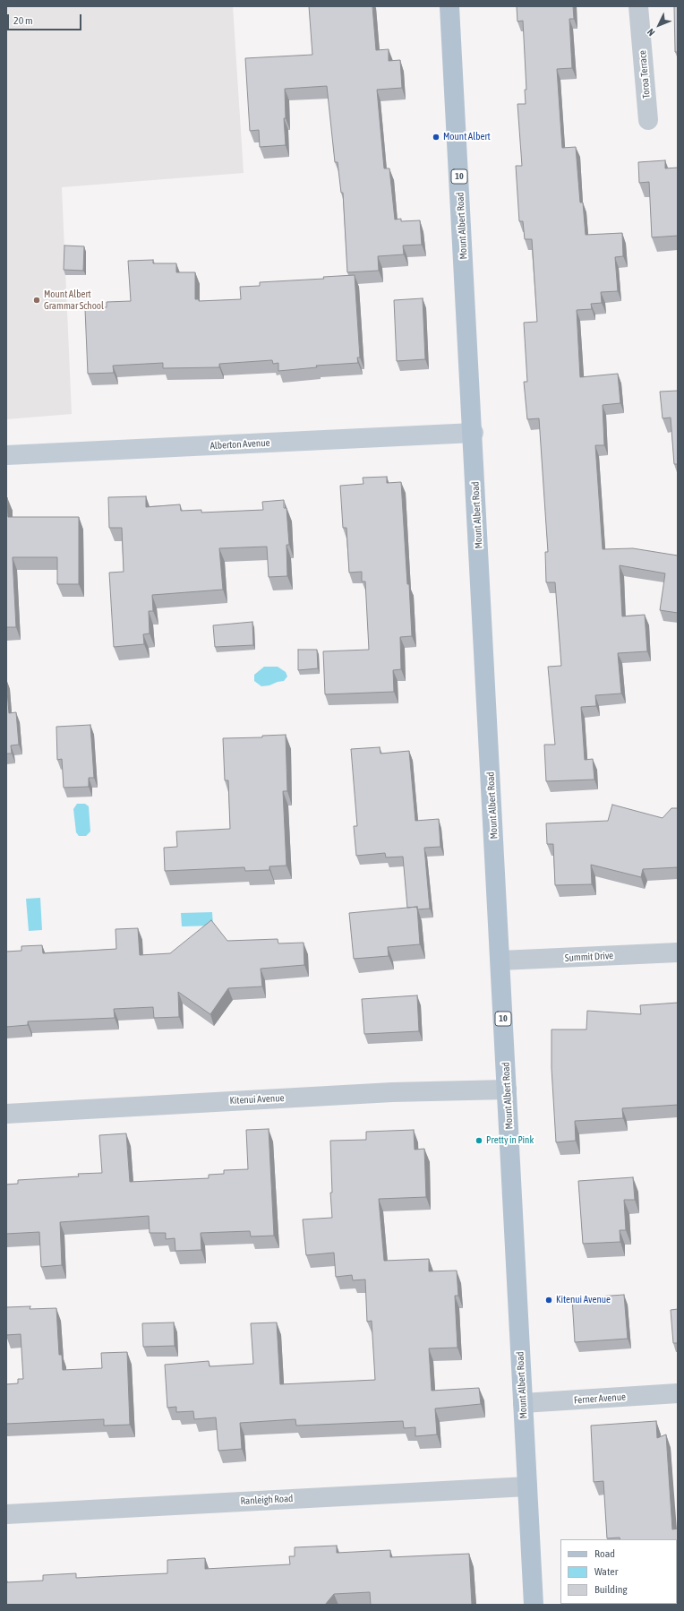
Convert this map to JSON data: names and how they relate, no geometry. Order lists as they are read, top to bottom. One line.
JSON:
{"streets":{"main road":["10","Mount Albert Road","Alberton Avenue"],"street":["Toroa Terrace","Summit Drive","Kitenui Avenue","Ferner Avenue","Ranleigh Road"]},"crossings":[["Mount Albert Road","Alberton Avenue"],["Mount Albert Road","Summit Drive"],["Mount Albert Road","Kitenui Avenue"],["Mount Albert Road","Ferner Avenue"],["Mount Albert Road","Ranleigh Road"]],"places":["Mount Albert","Mount Albert Grammar School","Pretty in Pink","Kitenui Avenue"],"legend":["Road","Water","Building"],"scale_bar":"20 m","north":"bottom left"}
